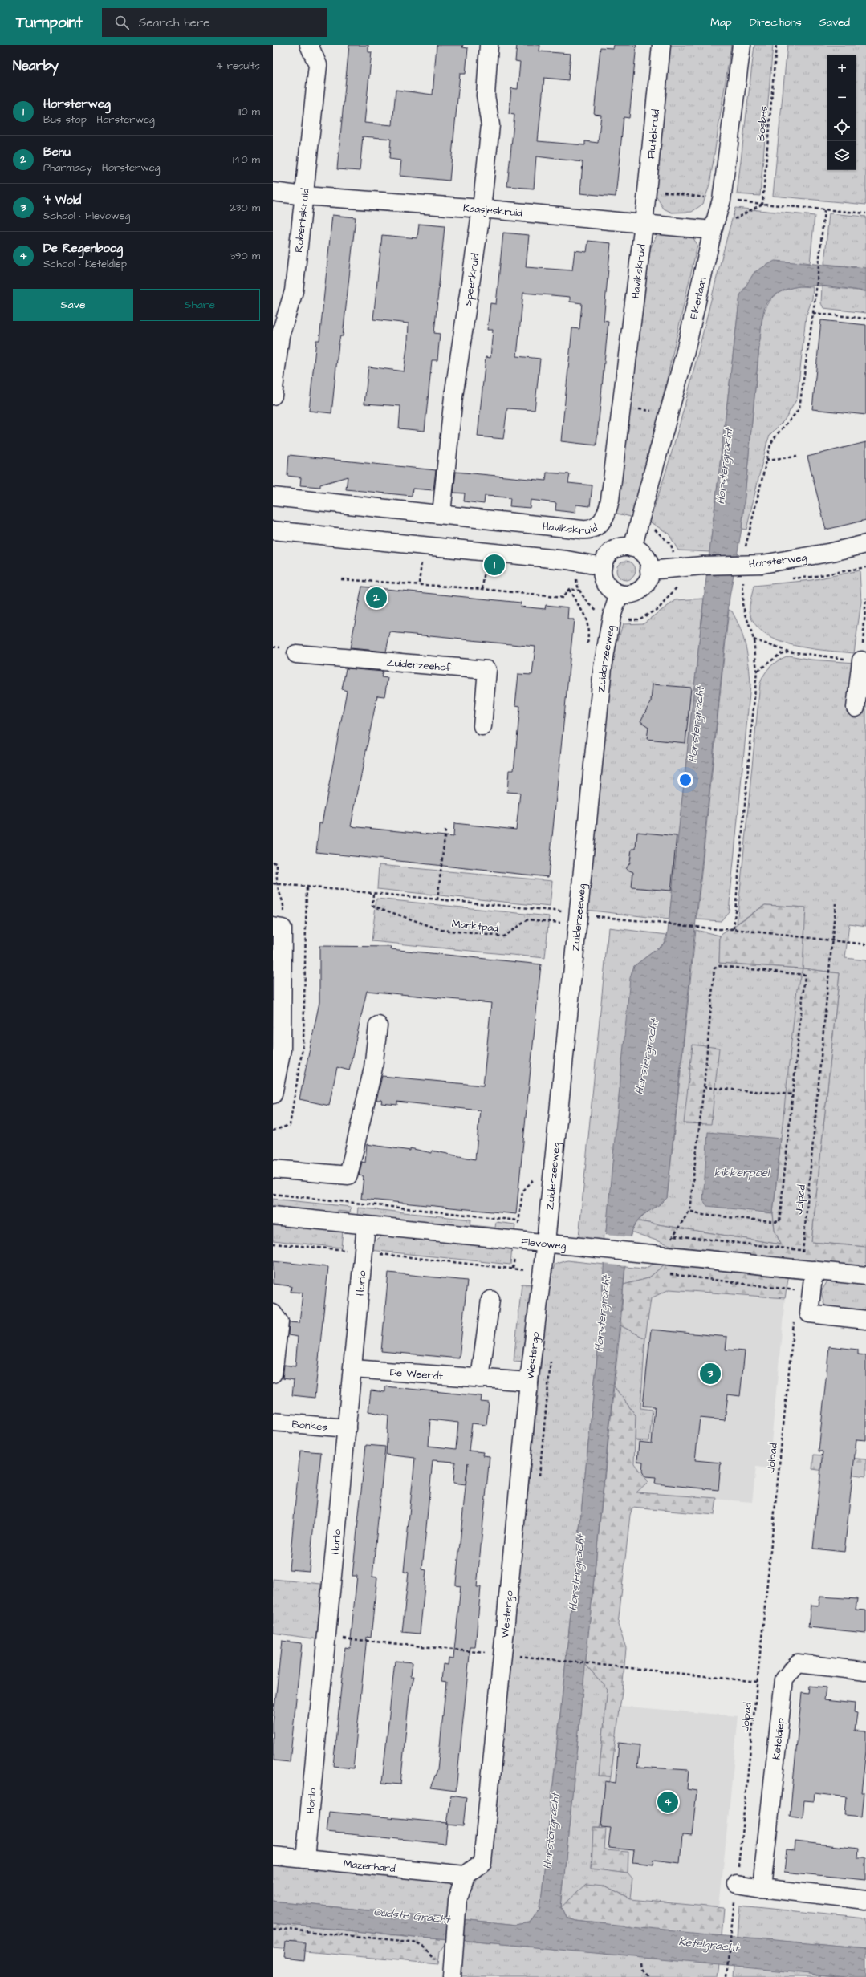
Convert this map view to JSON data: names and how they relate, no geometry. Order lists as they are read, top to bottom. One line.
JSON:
{"streets":{"street":["Fluitekruid","Kaasjeskruid","Robertskruid","Havikskruid","Speenkruid","Eikenlaan","Horsterweg","Zuiderzeeweg","Zuiderzeehof","Flevoweg","Horlo","Westergo","De Weerdt","Bonkes","Keteldiep","Mazerhard"],"path":["Bosbes","Marktpad","Jolpad"]},"crossings":[["Fluitekruid","Kaasjeskruid"],["Fluitekruid","Havikskruid"],["Kaasjeskruid","Robertskruid"],["Kaasjeskruid","Havikskruid"],["Kaasjeskruid","Speenkruid"],["Kaasjeskruid","Eikenlaan"],["Havikskruid","Speenkruid"],["Eikenlaan","Horsterweg"],["Eikenlaan","Zuiderzeeweg"],["Horsterweg","Zuiderzeeweg"],["Zuiderzeeweg","Marktpad"],["Zuiderzeeweg","Flevoweg"],["Zuiderzeeweg","Westergo"],["Jolpad","Flevoweg"],["Flevoweg","Horlo"],["Flevoweg","Westergo"],["Horlo","De Weerdt"],["Horlo","Bonkes"],["Horlo","Mazerhard"],["Westergo","De Weerdt"],["Westergo","Mazerhard"]],"water":["Horstergracht","kikkerpoel","Oudste Gracht","Ketelgracht"],"page":{"header":"Turnpoint","search":"Search here","nav":["Map","Directions","Saved"],"heading":["Nearby","4 results"],"map_buttons":["+","−"],"list":[{"mark":"1","name":"Horsterweg","note":"Bus stop · Horsterweg","value":"110 m"},{"mark":"2","name":"Benu","note":"Pharmacy · Horsterweg","value":"140 m"},{"mark":"3","name":"'t Wold","note":"School · Flevoweg","value":"230 m"},{"mark":"4","name":"De Regenboog","note":"School · Keteldiep","value":"390 m"}],"buttons":["Save","Share"],"pins":["1","2","3","4"]}}
